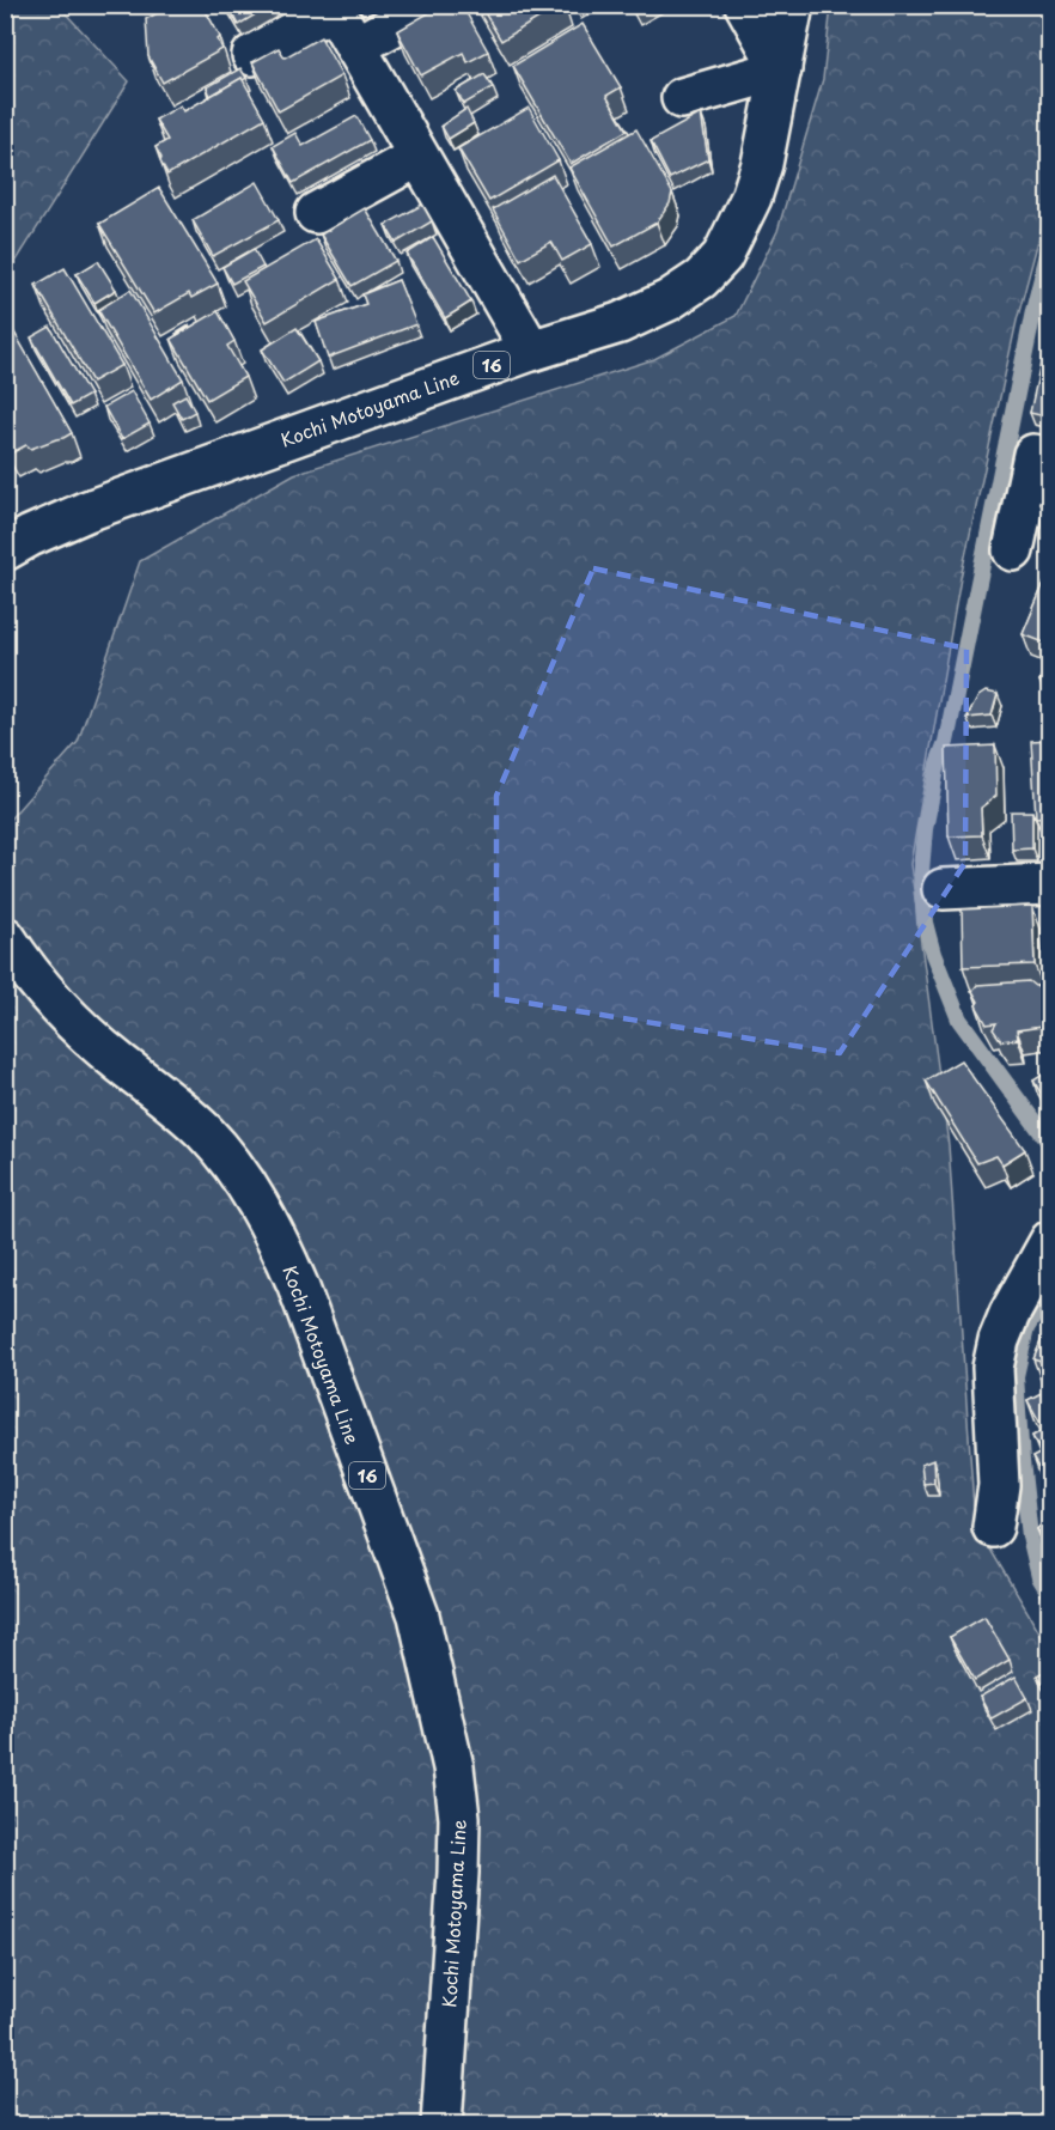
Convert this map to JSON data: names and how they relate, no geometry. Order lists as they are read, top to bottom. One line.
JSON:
{"streets":{"main road":["16","Kochi Motoyama Line"]}}
